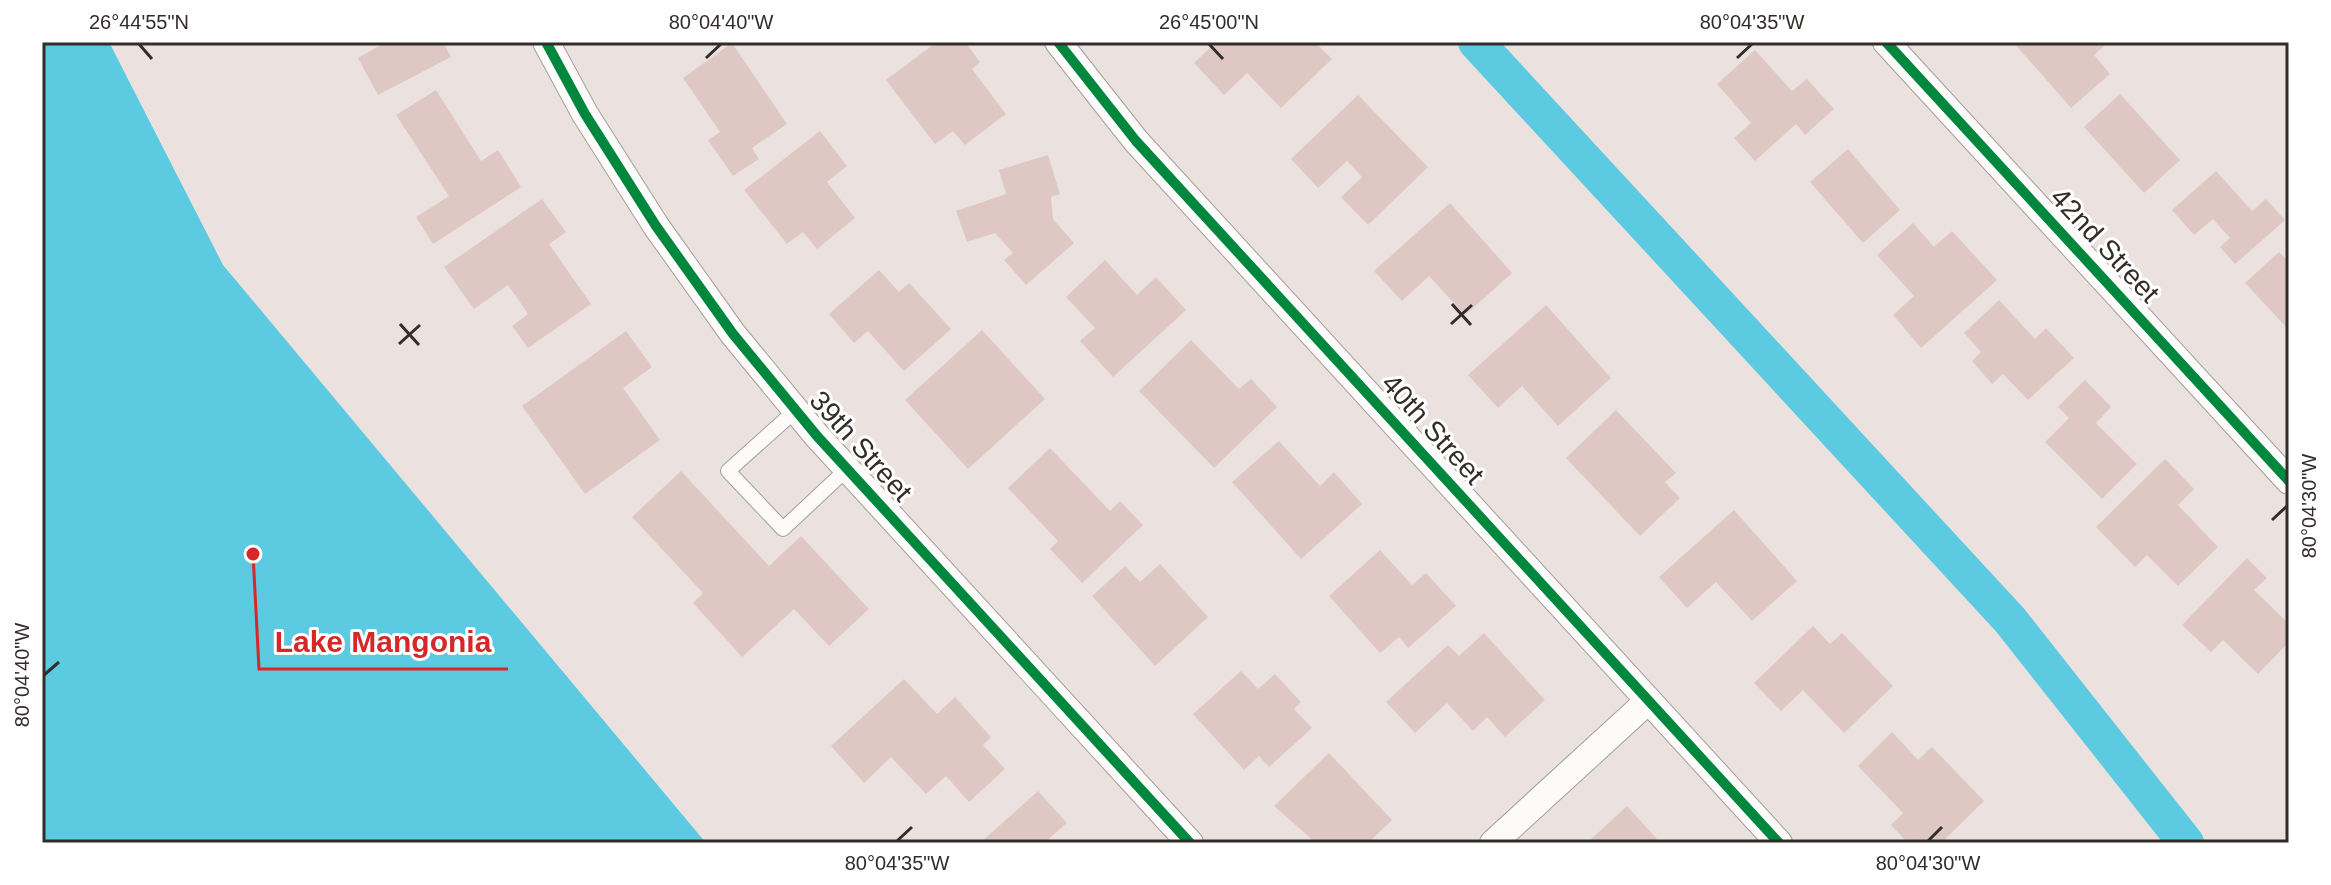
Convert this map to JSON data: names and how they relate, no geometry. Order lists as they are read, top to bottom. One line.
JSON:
{"streets":{"street":["42nd Street","40th Street","39th Street"]},"places":["Lake Mangonia"],"coordinates":["26°44'55\"N","80°04'40\"W","26°45'00\"N","80°04'35\"W","80°04'30\"W"]}
